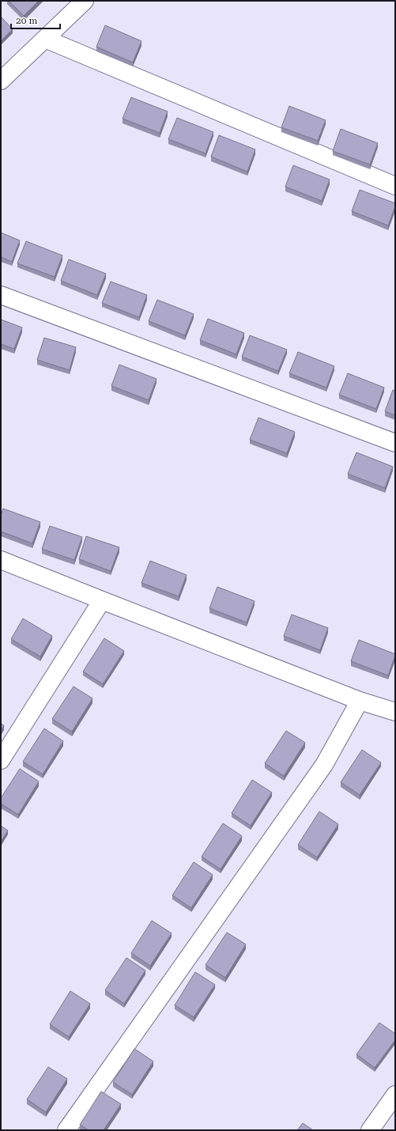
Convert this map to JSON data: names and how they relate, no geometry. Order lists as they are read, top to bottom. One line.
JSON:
{"scale_bar":"20 m"}
